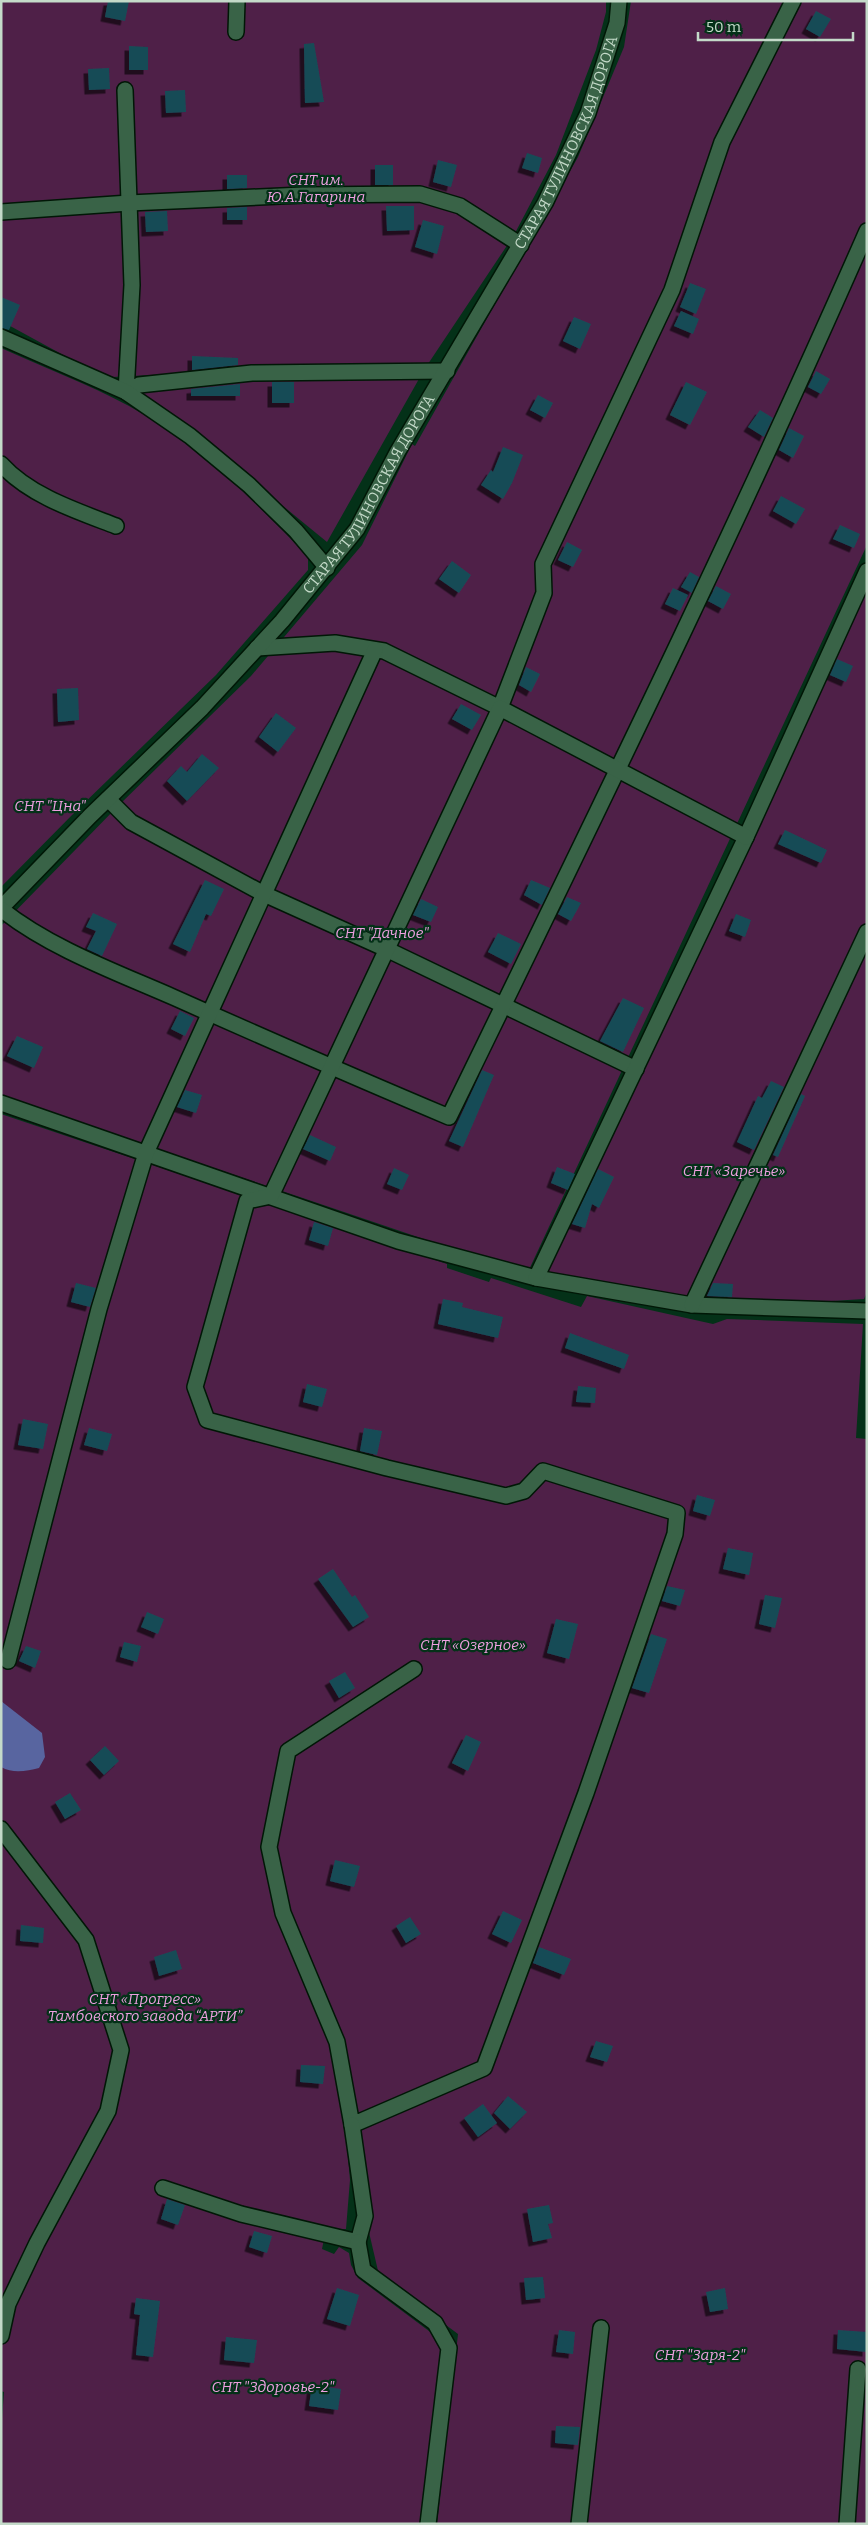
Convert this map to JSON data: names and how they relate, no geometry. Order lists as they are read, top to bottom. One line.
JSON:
{"streets":{"street":["СТАРАЯ ТУЛИНОВСКАЯ ДОРОГА"]},"parks":["СНТ им. Ю.А.Гагарина","СНТ \"Цна\"","СНТ \"Дачное\"","СНТ «Заречье»","СНТ «Озерное»","СНТ «Прогресс» Тамбовского завода “АРТИ”","СНТ \"Заря-2\"","СНТ \"Здоровье-2\""],"scale_bar":"50 m"}
